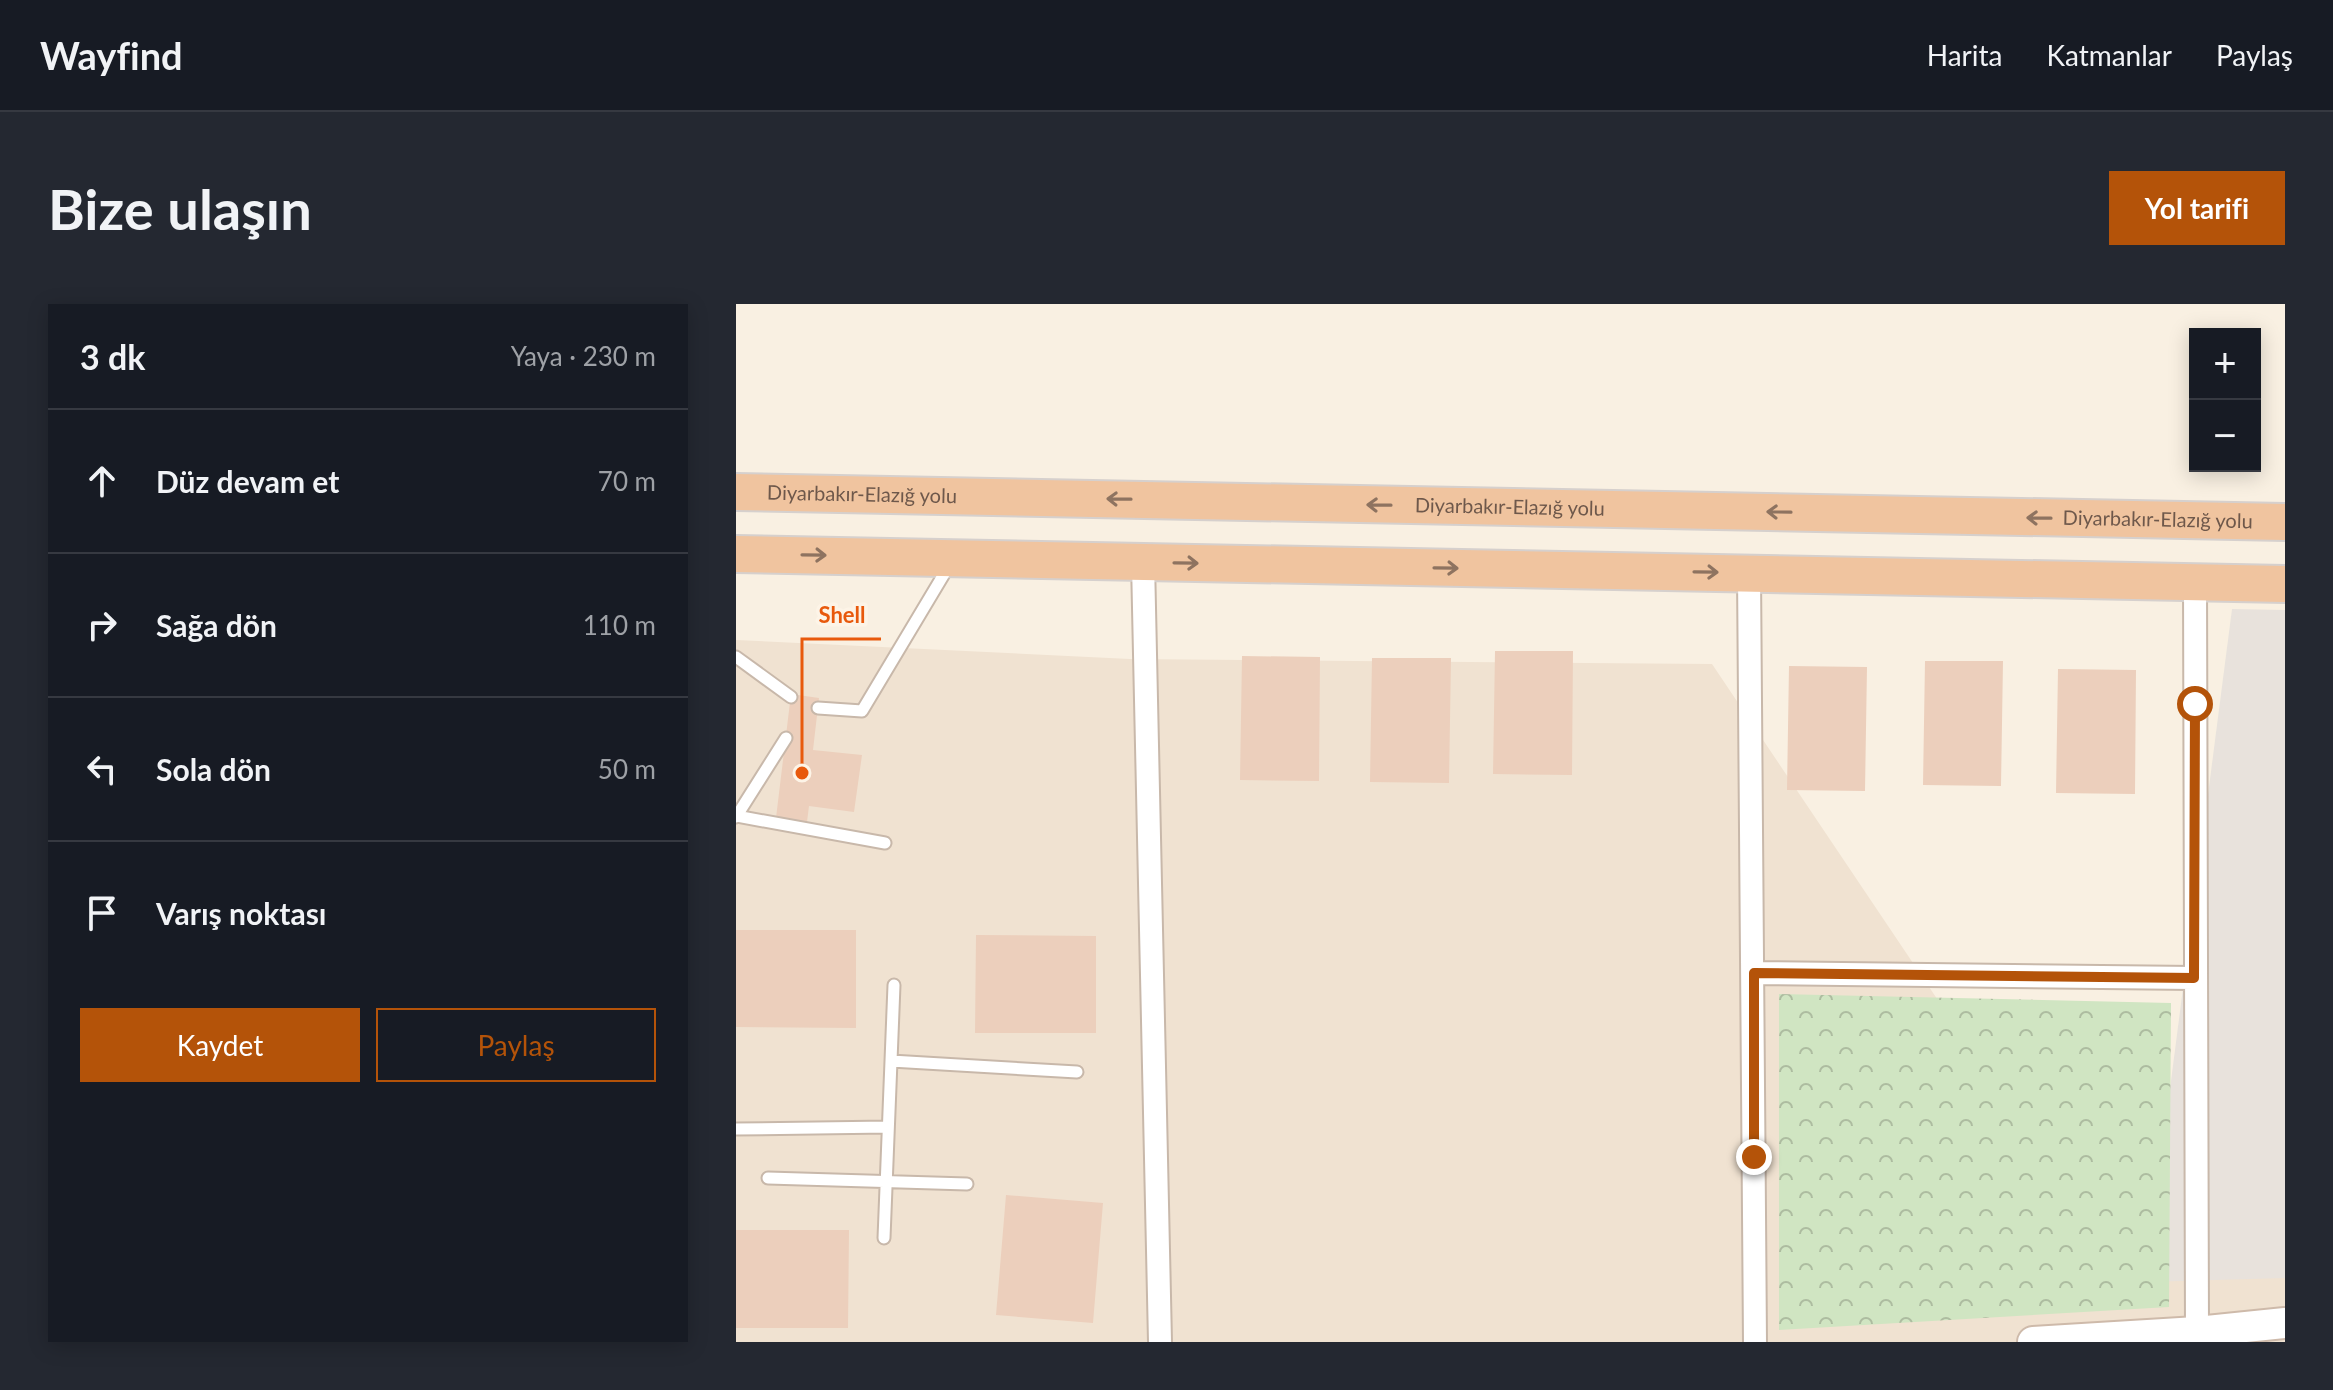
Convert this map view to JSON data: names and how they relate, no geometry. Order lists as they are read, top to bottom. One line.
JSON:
{"streets":{"highway":["Diyarbakır-Elazığ yolu"]},"places":["Shell"],"page":{"header":"Wayfind","nav":["Harita","Katmanlar","Paylaş"],"buttons":["Yol tarifi",["Kaydet","Paylaş"]],"title":"Bize ulaşın","heading":["3 dk","Yaya · 230 m"],"map_buttons":["+","−"],"list":[["Düz devam et","70 m"],["Sağa dön","110 m"],["Sola dön","50 m"],"Varış noktası"]}}
